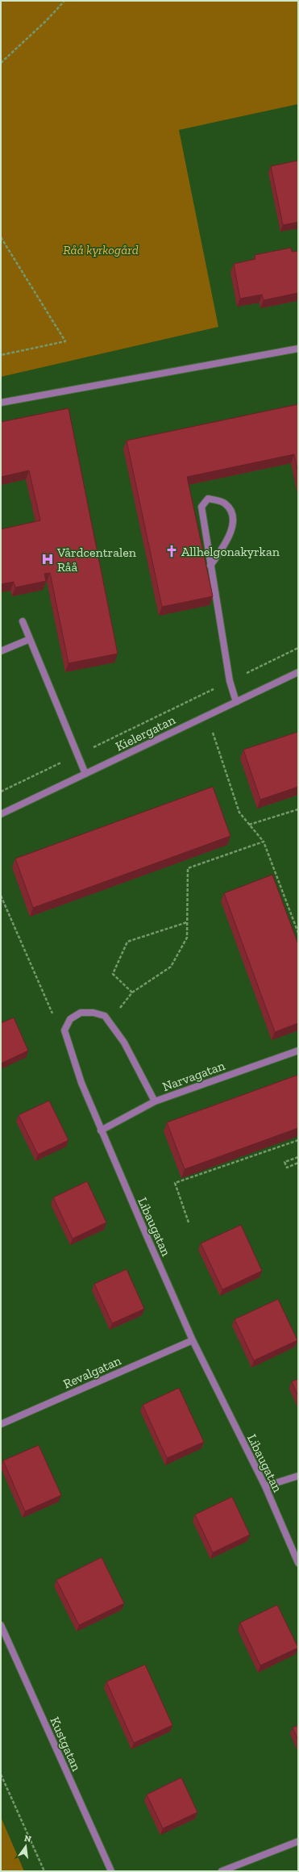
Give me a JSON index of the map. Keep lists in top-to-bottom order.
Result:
{
  "streets": {
    "street": [
      "Kielergatan",
      "Narvagatan",
      "Libaugatan",
      "Revalgatan",
      "Kustgatan"
    ]
  },
  "crossings": [
    ["Narvagatan", "Libaugatan"],
    ["Libaugatan", "Revalgatan"]
  ],
  "parks": ["Råå kyrkogård"],
  "places": {
    "church": ["Allhelgonakyrkan"],
    "hospital": ["Vårdcentralen Råå"]
  },
  "north": "top"
}
